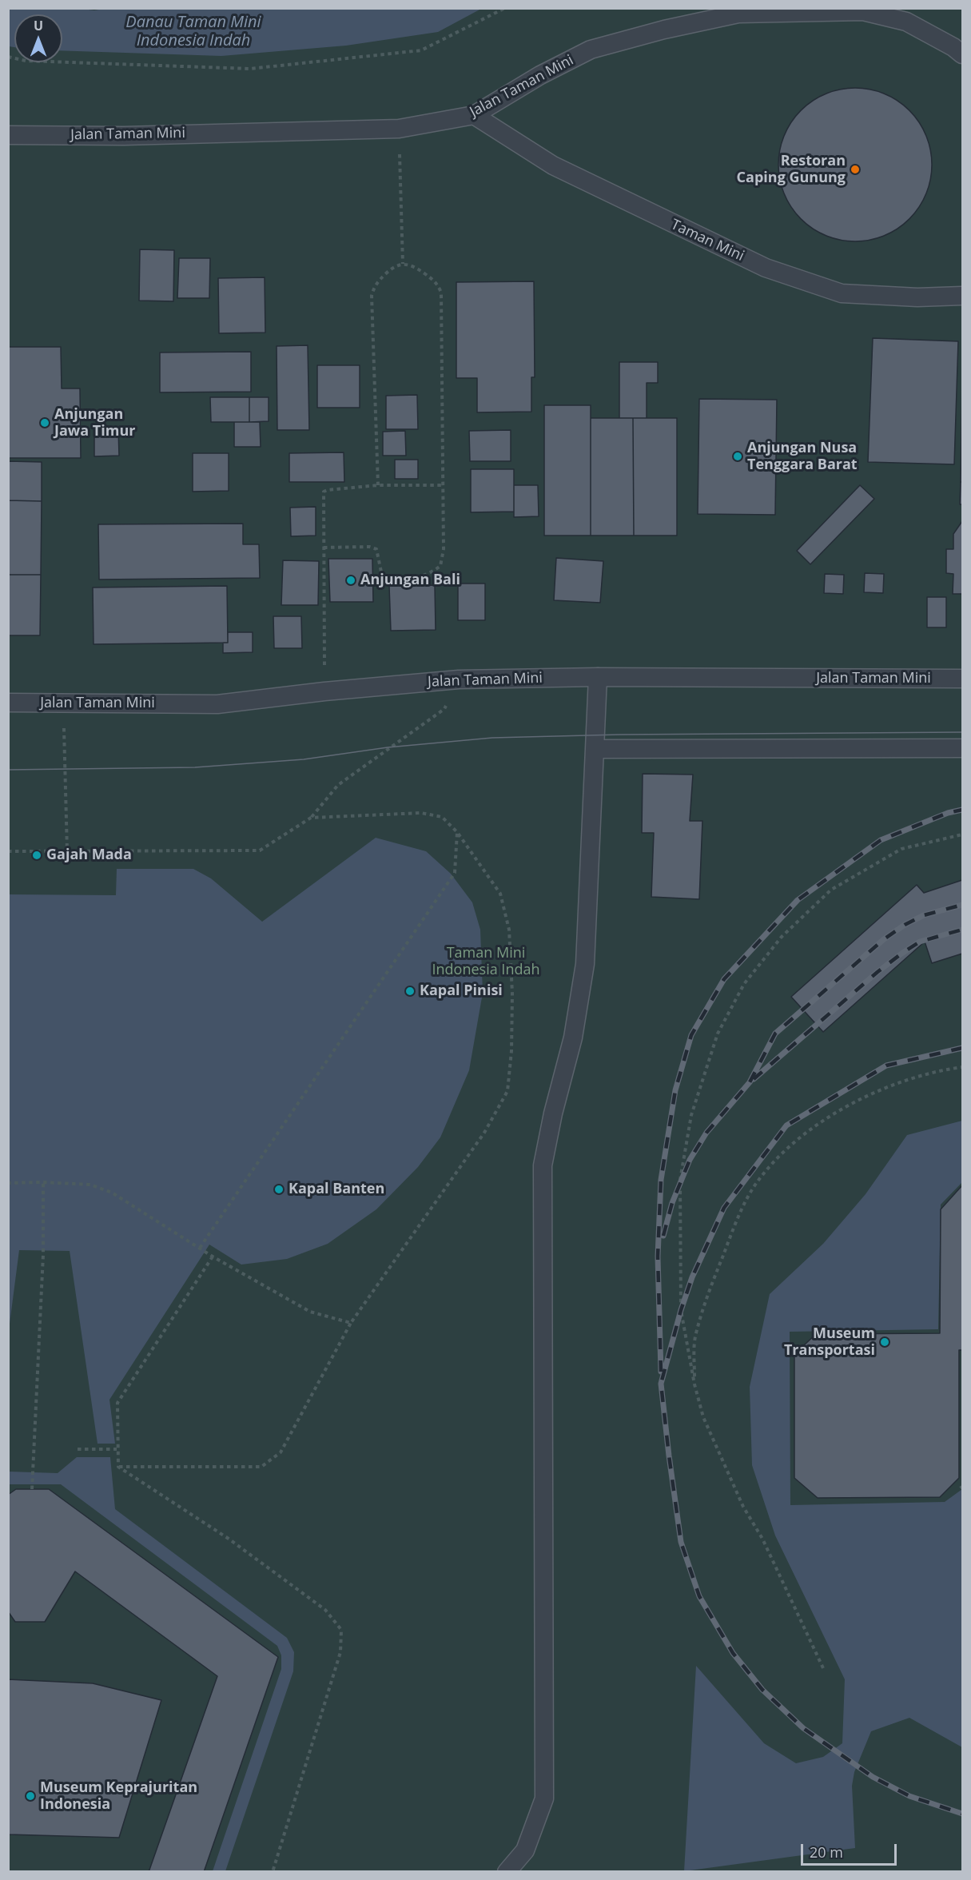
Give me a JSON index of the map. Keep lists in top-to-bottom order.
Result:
{
  "streets": {
    "lane": ["Jalan Taman Mini", "Taman Mini"]
  },
  "crossings": [
    ["Jalan Taman Mini", "Taman Mini"]
  ],
  "water": ["Danau Taman Mini Indonesia Indah"],
  "parks": ["Taman Mini Indonesia Indah"],
  "places": [
    "Restoran Caping Gunung",
    "Anjungan Jawa Timur",
    "Anjungan Nusa Tenggara Barat",
    "Anjungan Bali",
    "Gajah Mada",
    "Kapal Pinisi",
    "Kapal Banten",
    "Museum Transportasi",
    "Museum Keprajuritan Indonesia"
  ],
  "scale_bar": "20 m",
  "north": "top"
}
